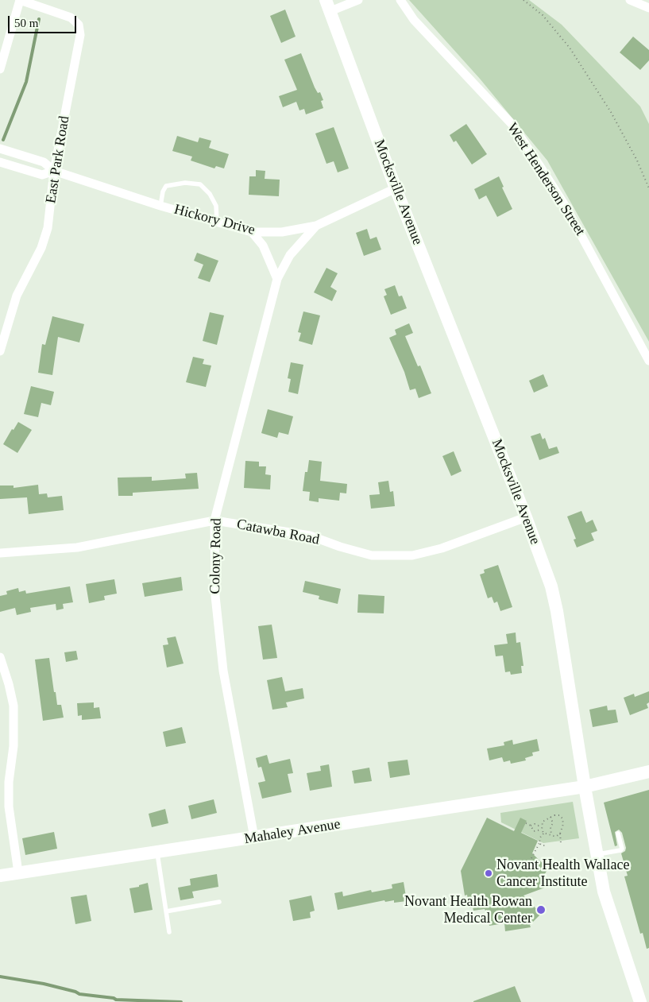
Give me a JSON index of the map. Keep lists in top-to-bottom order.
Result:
{
  "streets": {
    "street": [
      "East Park Road",
      "West Henderson Street",
      "Mocksville Avenue",
      "Hickory Drive",
      "Catawba Road",
      "Colony Road",
      "Mahaley Avenue"
    ]
  },
  "crossings": [
    ["East Park Road", "Hickory Drive"],
    ["Mocksville Avenue", "Hickory Drive"],
    ["Mocksville Avenue", "Catawba Road"],
    ["Mocksville Avenue", "Mahaley Avenue"],
    ["Hickory Drive", "Colony Road"],
    ["Catawba Road", "Colony Road"],
    ["Colony Road", "Mahaley Avenue"]
  ],
  "places": ["Novant Health Wallace Cancer Institute", "Novant Health Rowan Medical Center"],
  "scale_bar": "50 m"
}
